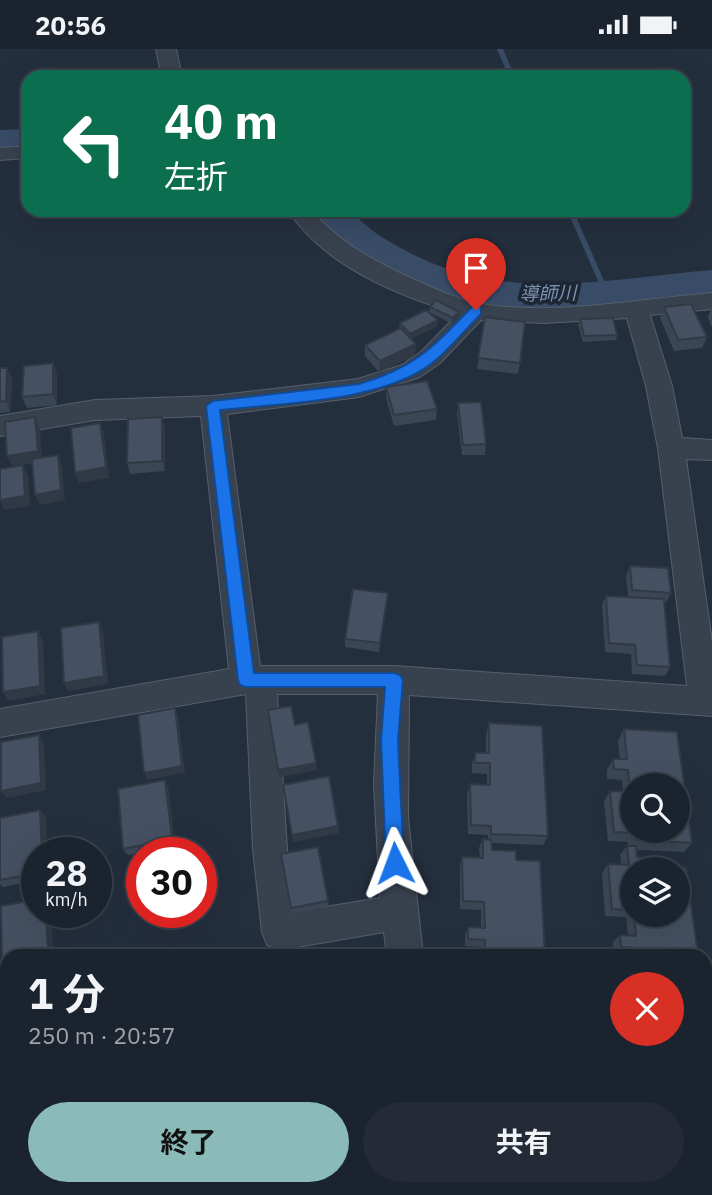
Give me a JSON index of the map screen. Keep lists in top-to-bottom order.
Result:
{
  "water": ["導師川"],
  "page": {
    "status": "20:56",
    "turn": ["40 m", "左折"],
    "speed": "28 km/h",
    "limit": "30",
    "heading": ["1 分", "250 m · 20:57"],
    "buttons": ["終了", "共有"]
  }
}
